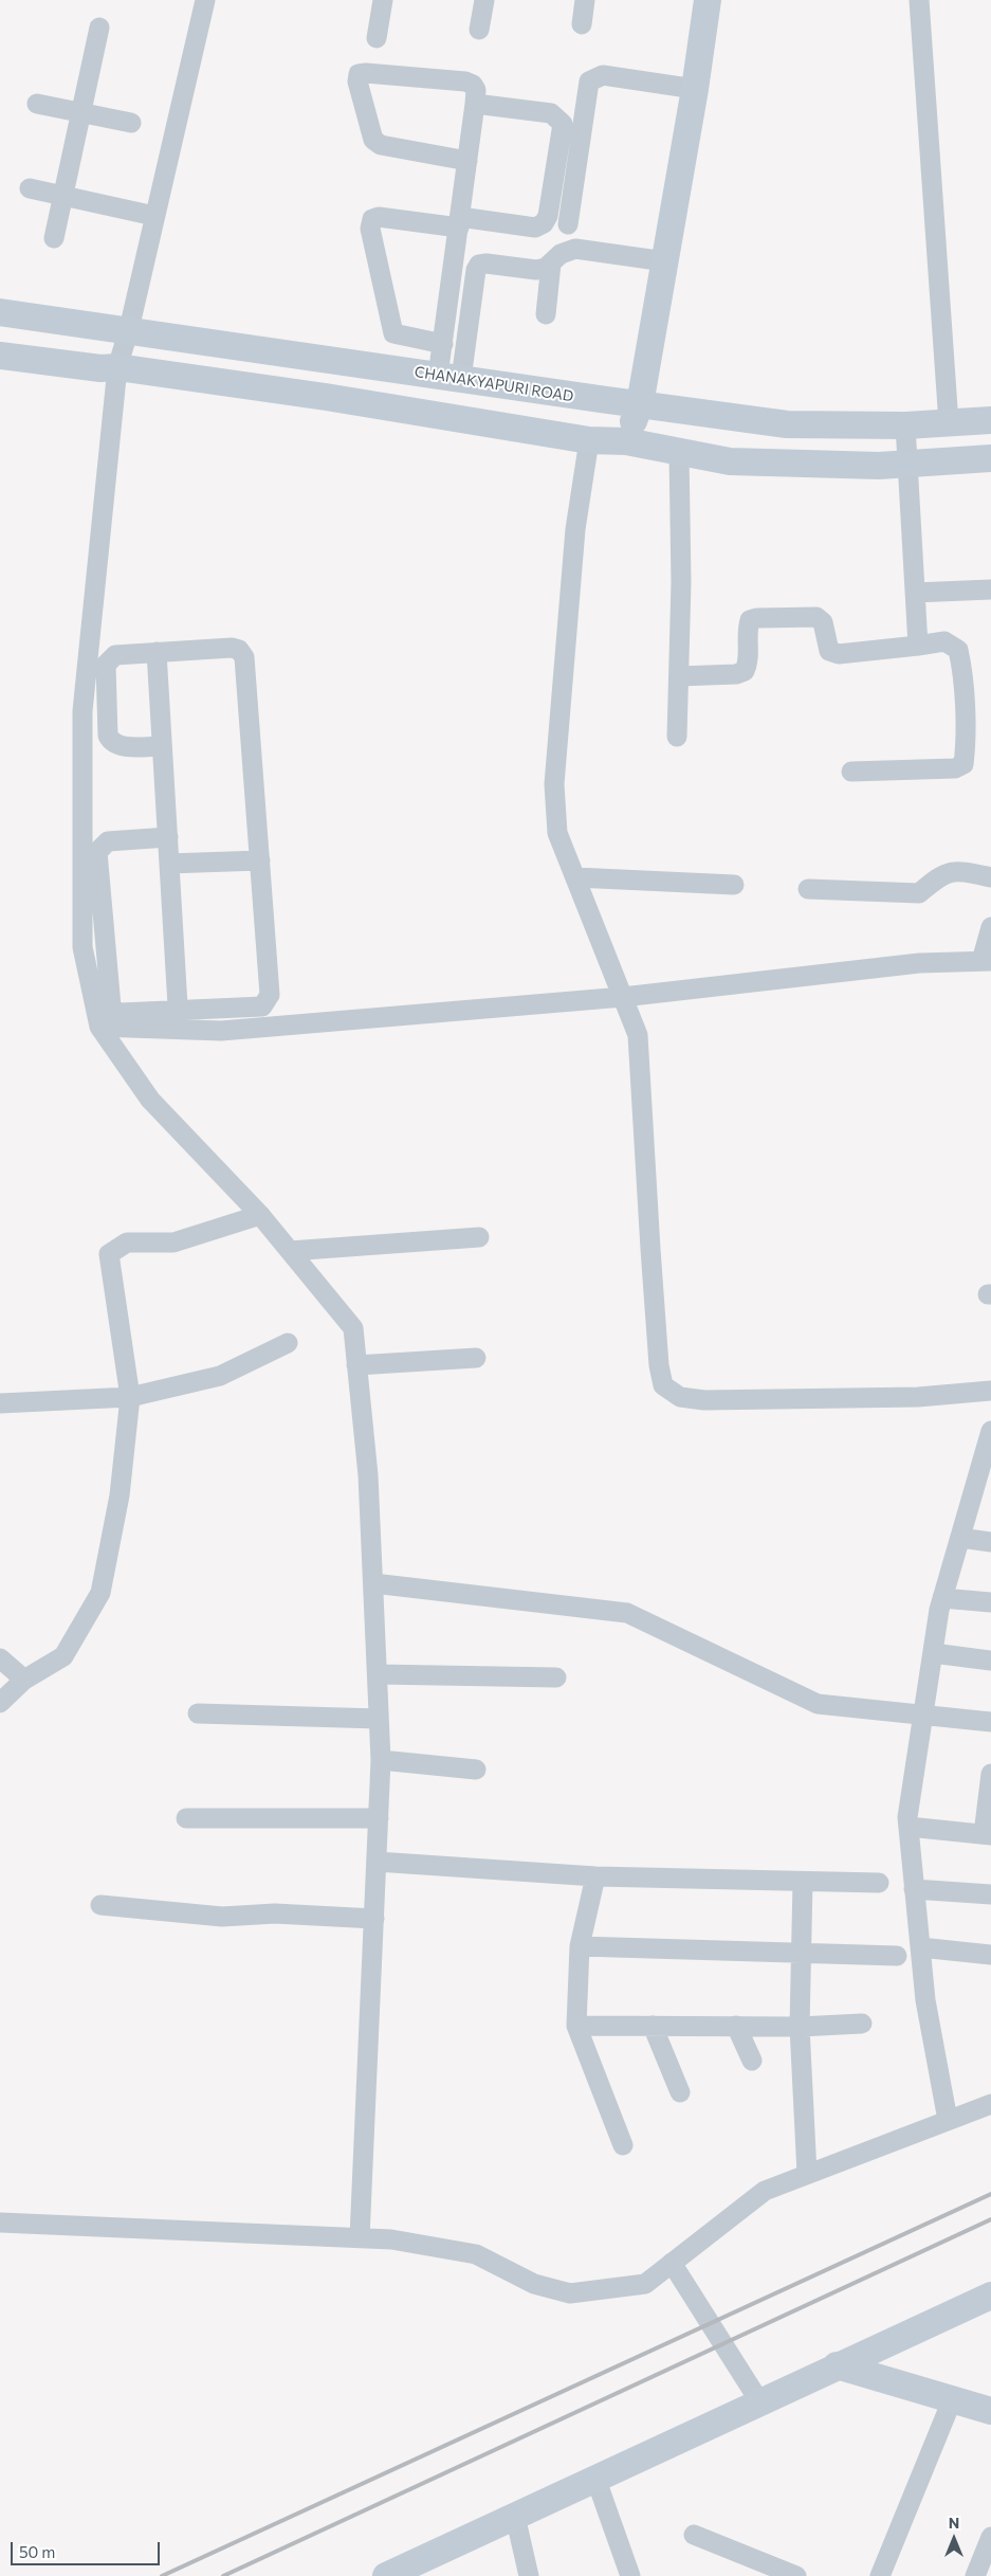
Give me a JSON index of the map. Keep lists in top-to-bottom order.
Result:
{
  "streets": {
    "street": ["CHANAKYAPURI ROAD"]
  },
  "scale_bar": "50 m",
  "north": "top"
}
